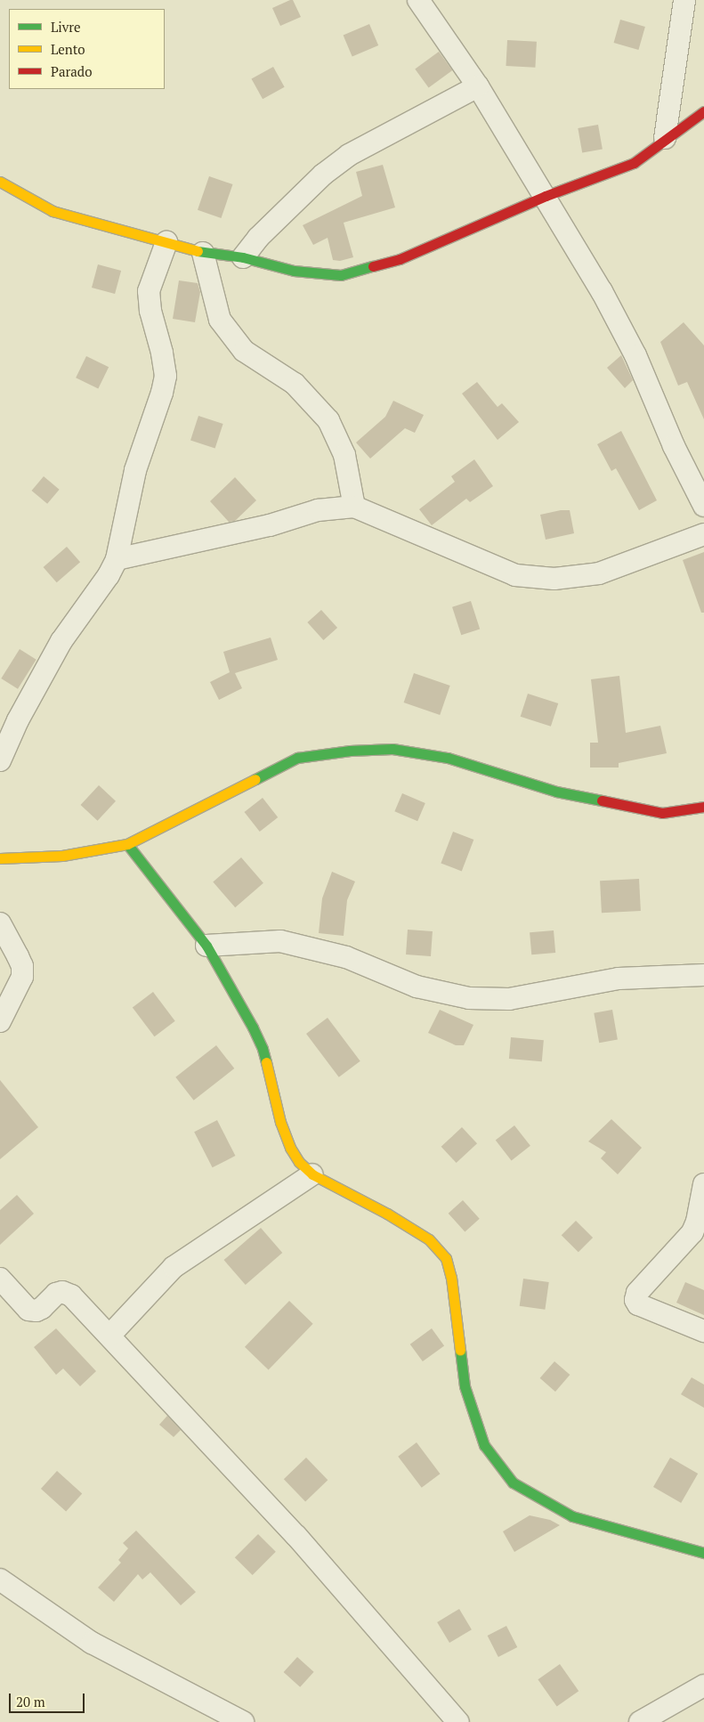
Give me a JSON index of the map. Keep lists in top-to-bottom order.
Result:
{
  "legend": ["Livre", "Lento", "Parado"],
  "scale_bar": "20 m"
}
